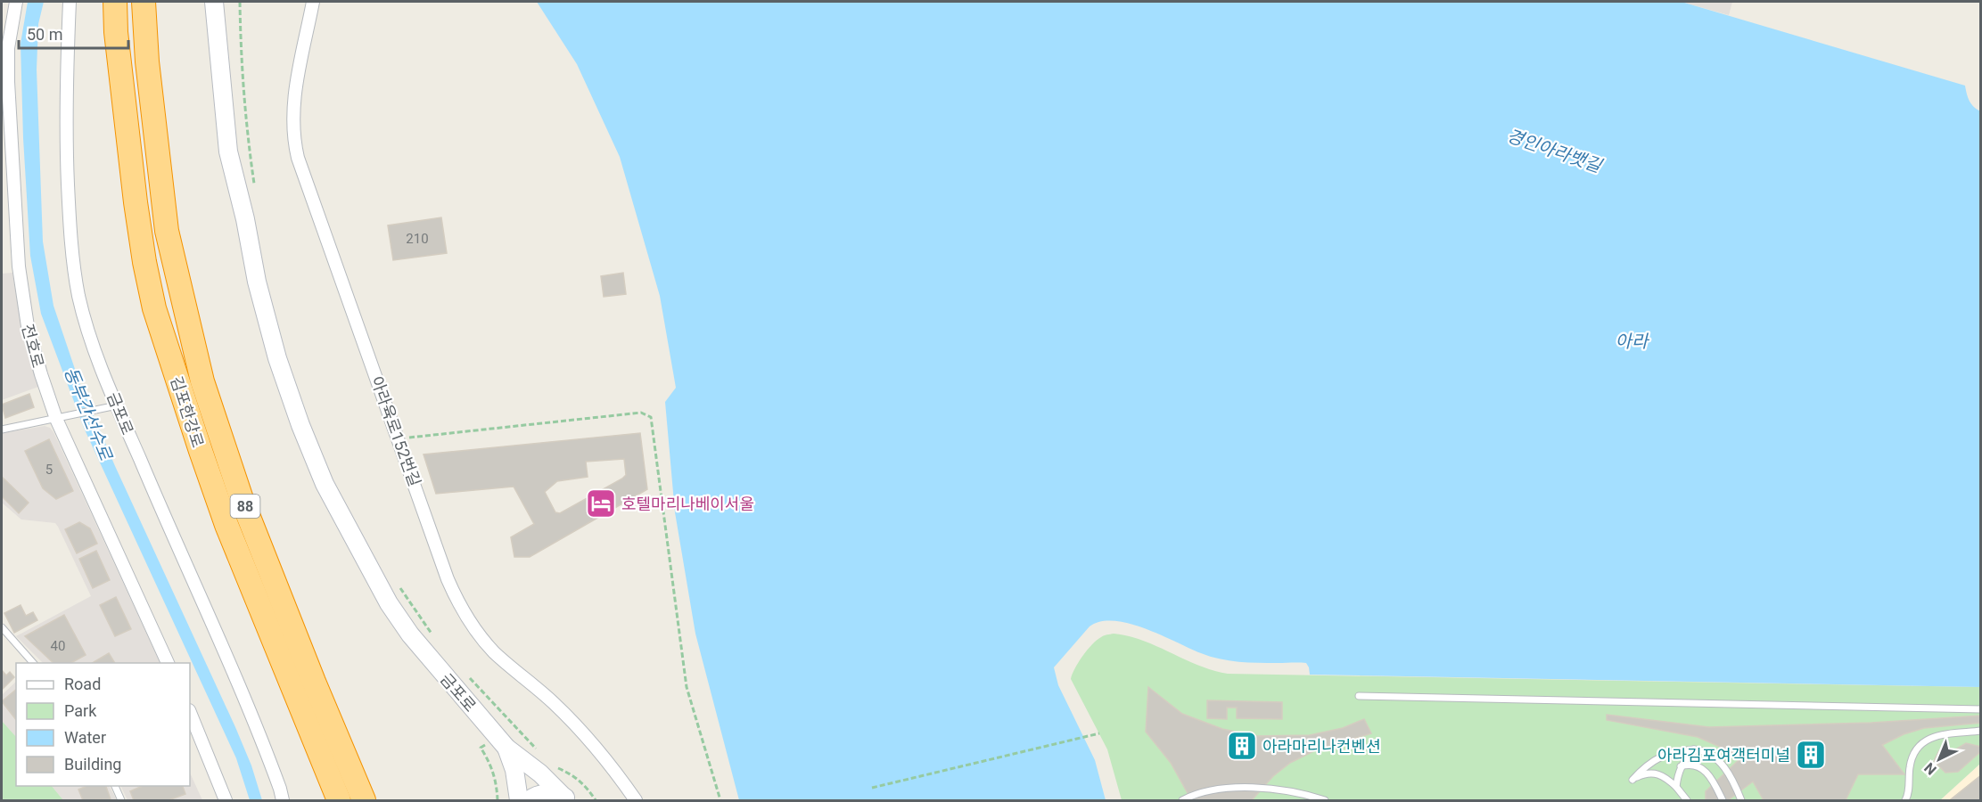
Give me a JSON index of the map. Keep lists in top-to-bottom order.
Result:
{
  "streets": {
    "highway": ["김포한강로", "88"],
    "main road": ["금포로"],
    "street": ["전호로", "아라육로152번길"]
  },
  "water": ["경인아라뱃길", "아라", "동부간선수로"],
  "places": {
    "hotel": ["호텔마리나베이서울"],
    "building": ["아라마리나컨벤션", "아라김포여객터미널"]
  },
  "house_numbers": ["210", "5", "40"],
  "legend": [
    "Road",
    "Park",
    "Water",
    "Building"
  ],
  "scale_bar": "50 m",
  "north": "bottom left"
}
